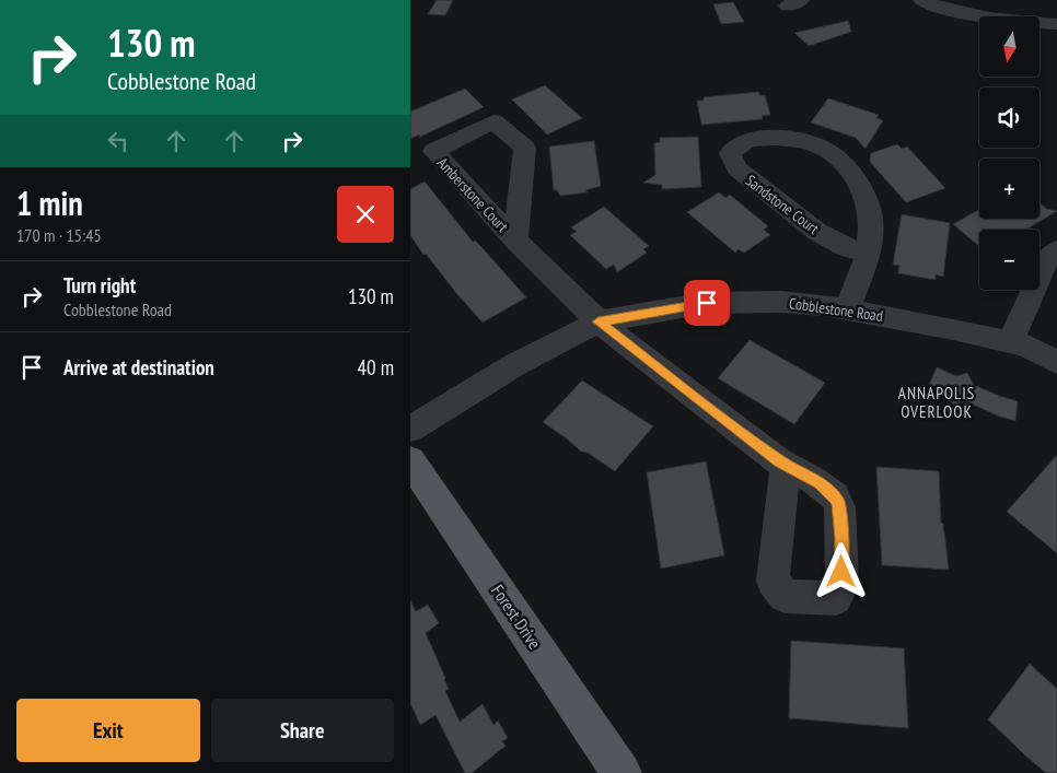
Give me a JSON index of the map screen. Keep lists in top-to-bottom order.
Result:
{
  "streets": {
    "main road": ["Forest Drive"],
    "street": ["Amberstone Court", "Sandstone Court", "Cobblestone Road"]
  },
  "crossings": [
    ["Amberstone Court", "Cobblestone Road"],
    ["Sandstone Court", "Cobblestone Road"]
  ],
  "districts": ["ANNAPOLIS OVERLOOK"],
  "north": "bottom",
  "page": {
    "turn": ["130 m", "Cobblestone Road"],
    "map_buttons": ["+", "−"],
    "heading": ["1 min", "170 m · 15:45"],
    "list": [
      {
        "name": "Turn right",
        "note": "Cobblestone Road",
        "value": "130 m"
      },
      {
        "name": "Arrive at destination",
        "value": "40 m"
      }
    ],
    "buttons": ["Exit", "Share"]
  }
}
